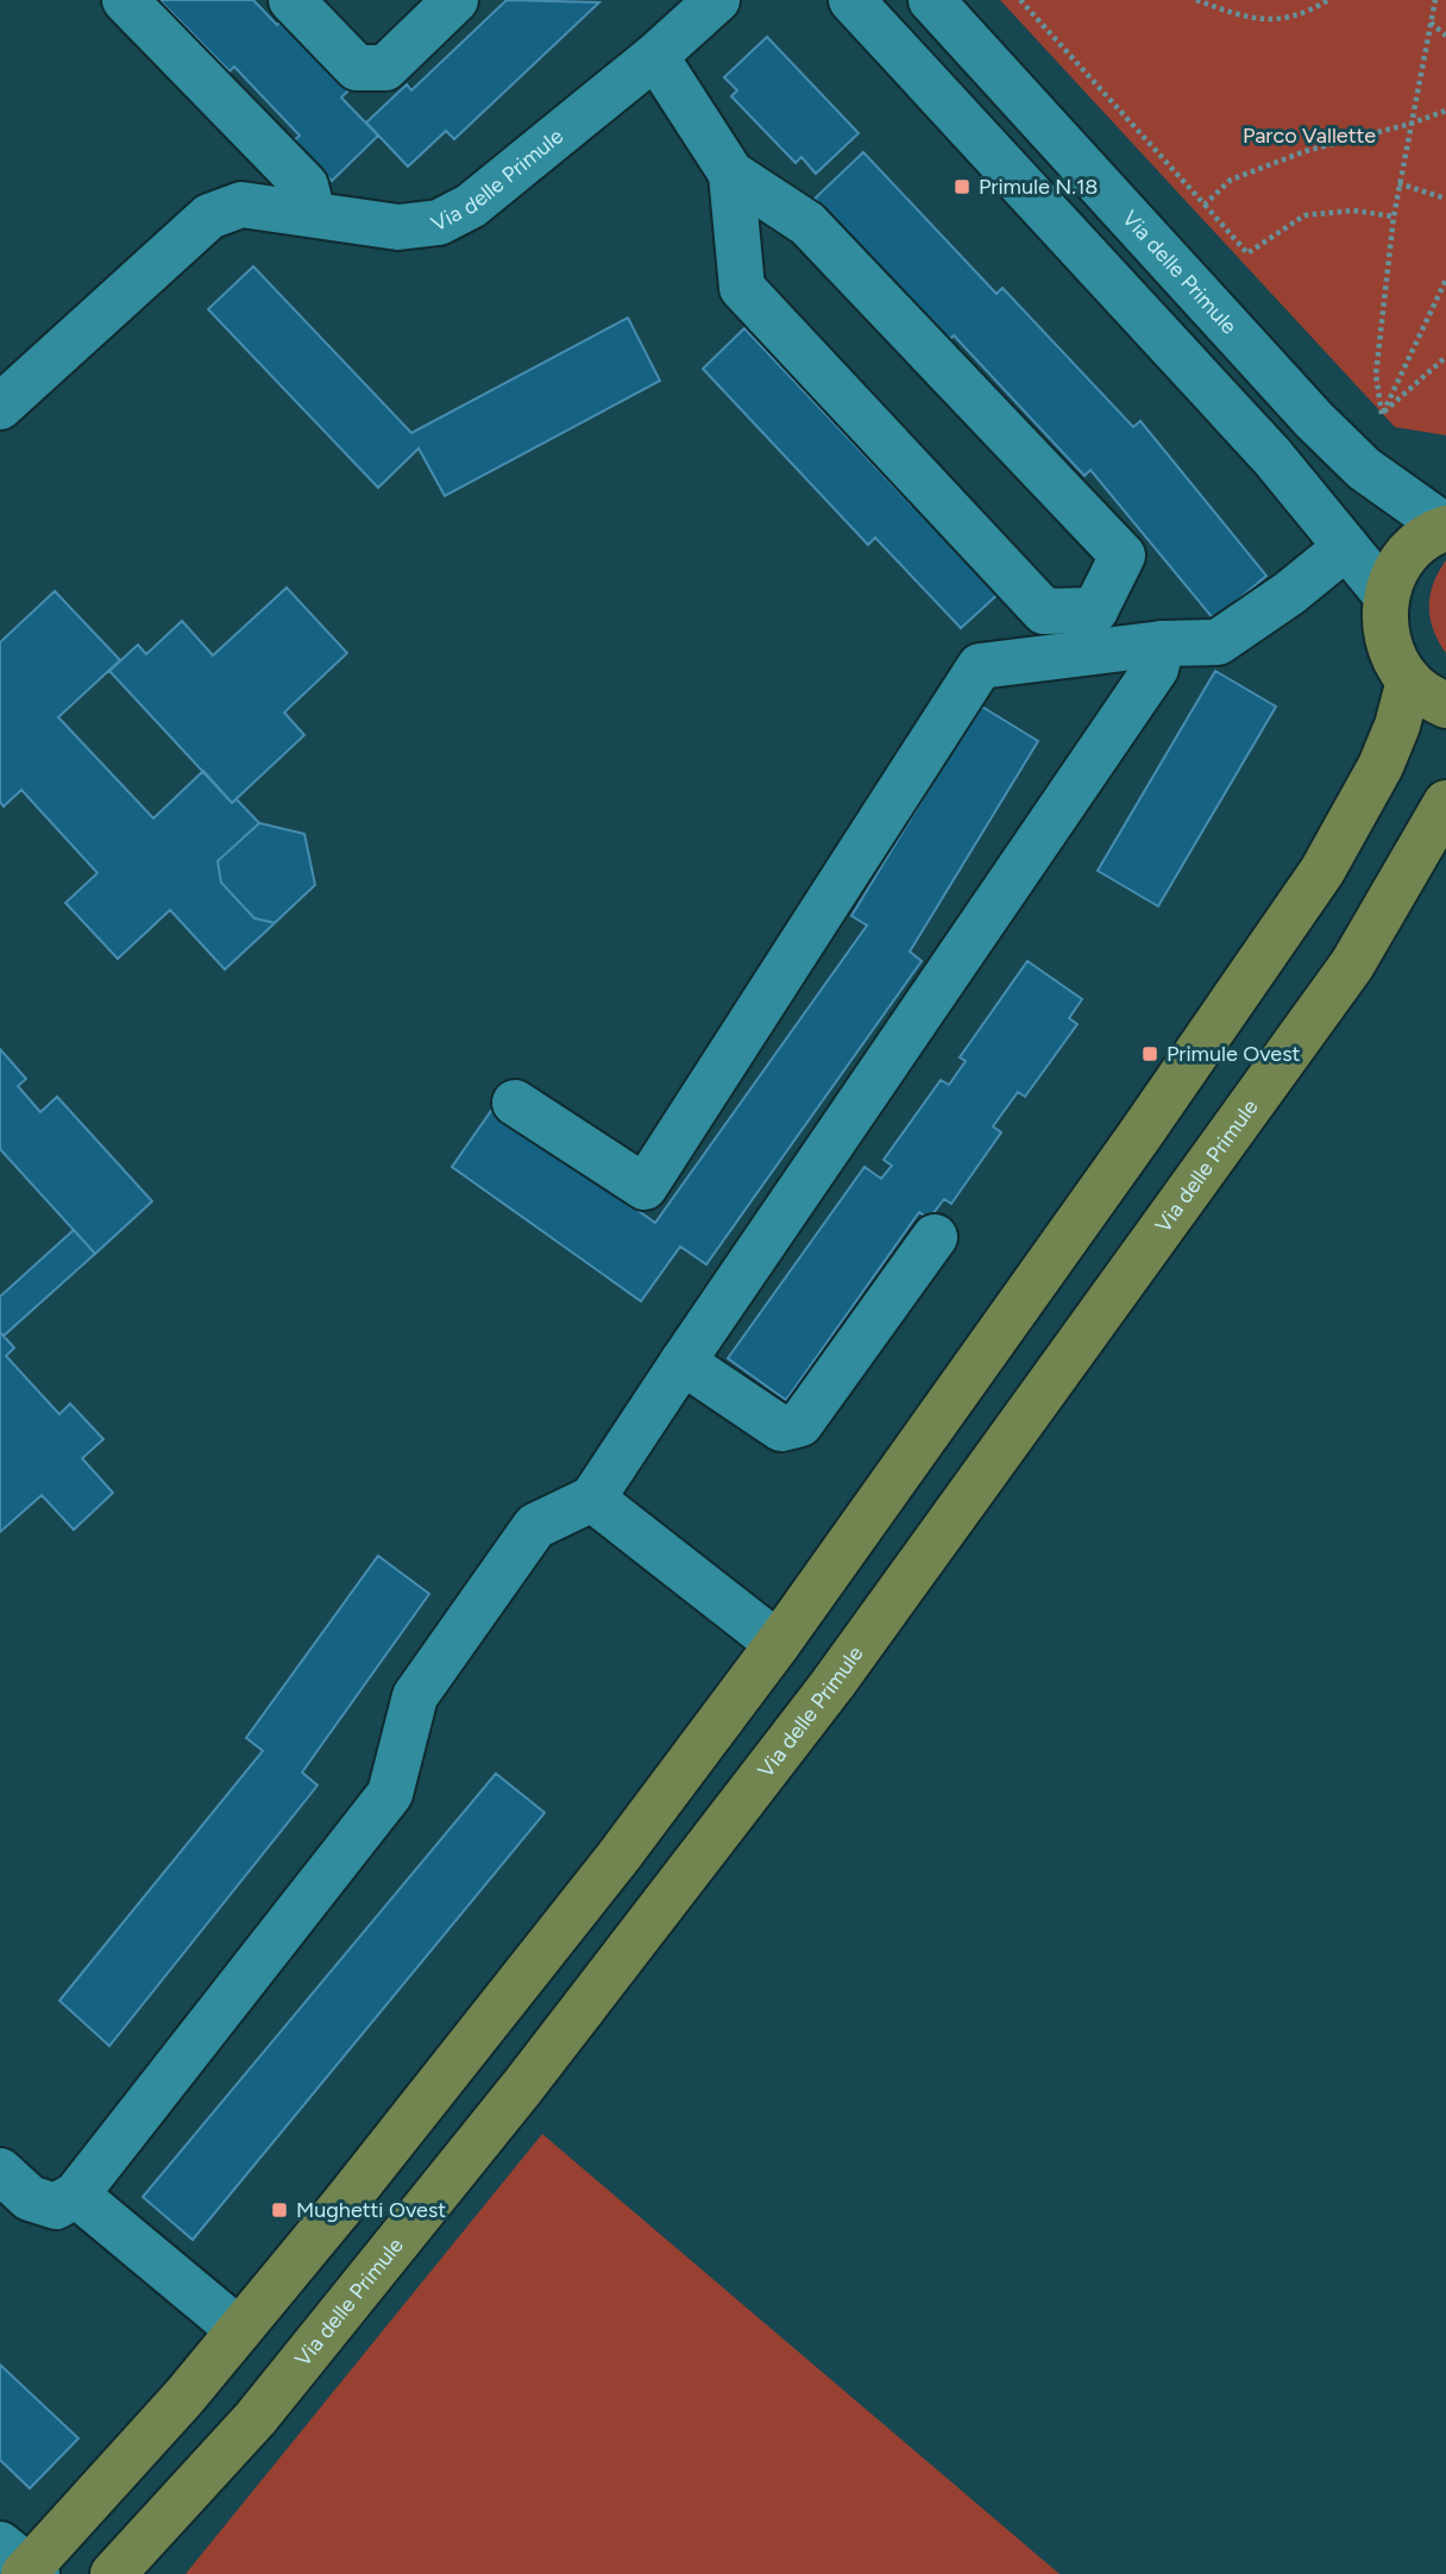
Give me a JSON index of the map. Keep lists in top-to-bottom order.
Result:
{
  "streets": {
    "main road": ["Via delle Primule"]
  },
  "parks": ["Parco Vallette"],
  "places": {
    "transit": ["Primule N.18", "Primule Ovest", "Mughetti Ovest"]
  }
}
